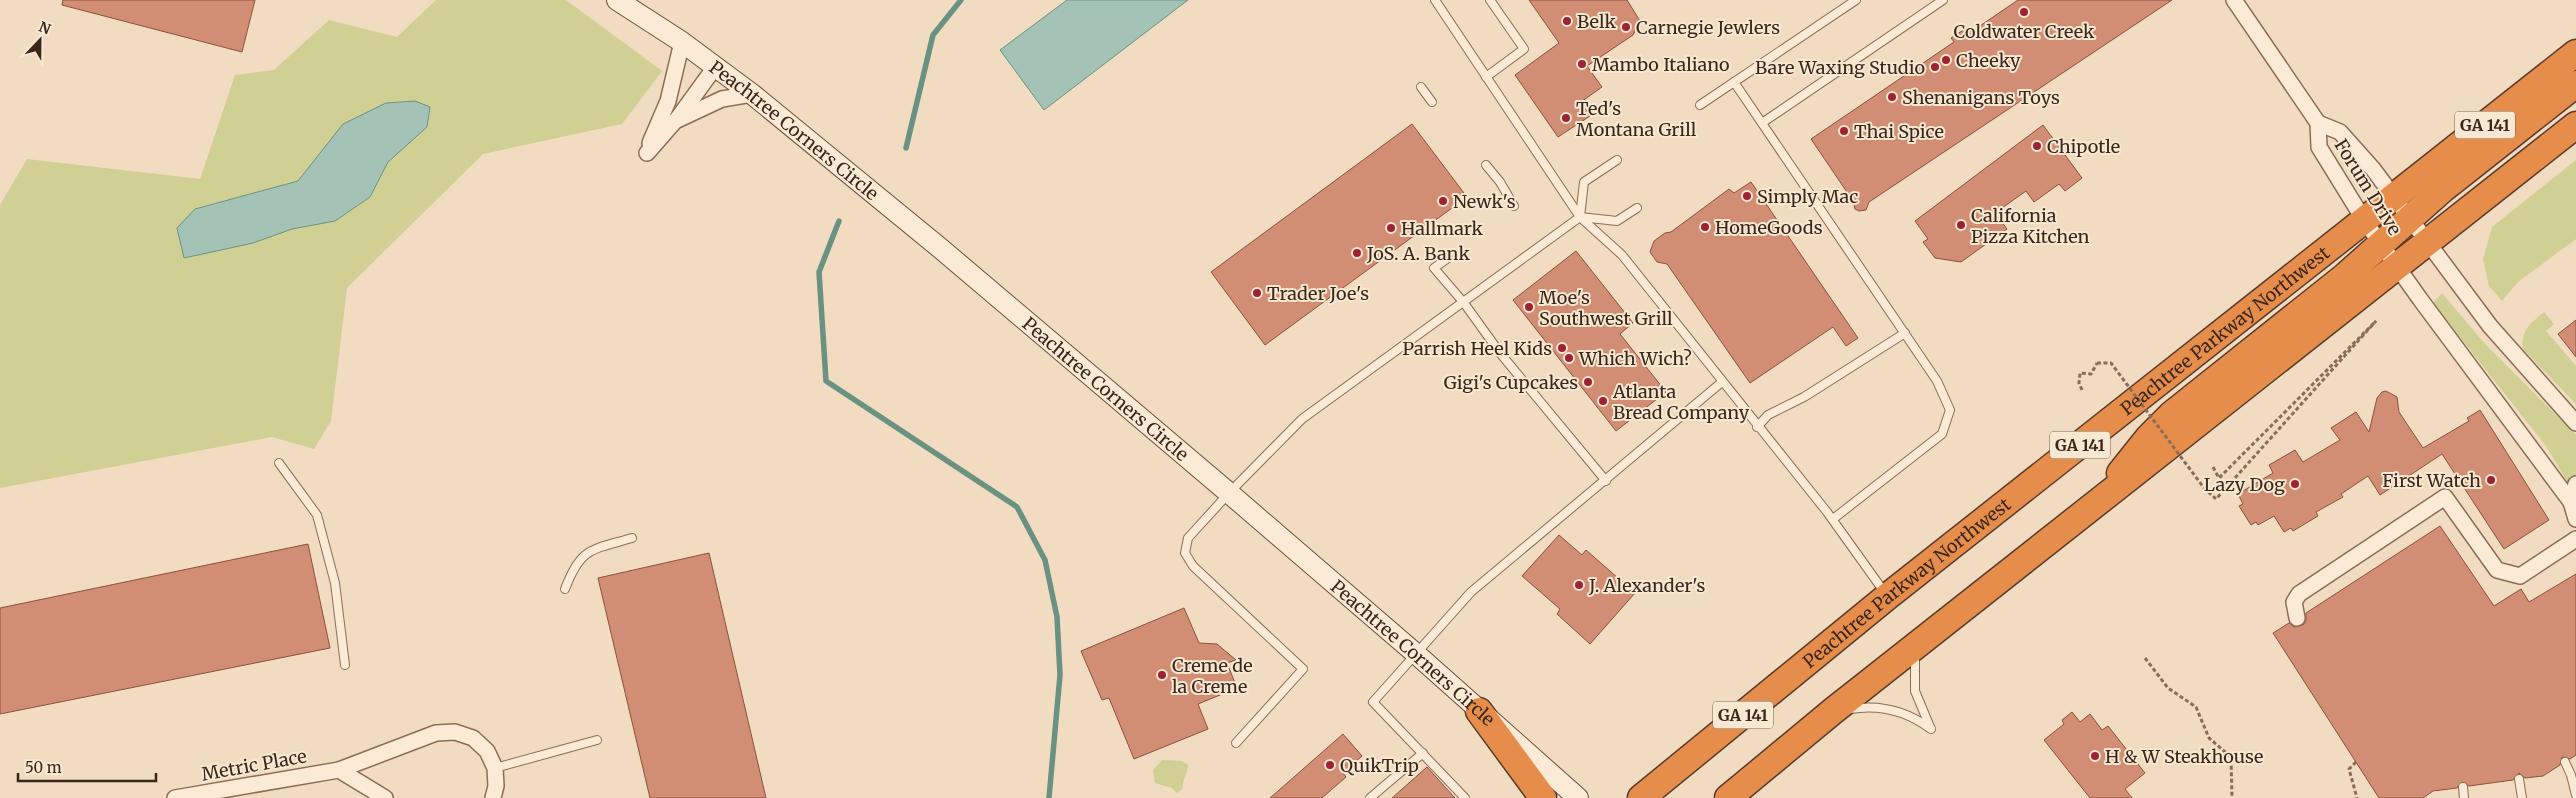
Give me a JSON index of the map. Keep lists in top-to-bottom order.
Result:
{
  "streets": {
    "highway": ["GA 141", "Peachtree Parkway Northwest"],
    "street": ["Peachtree Corners Circle", "Forum Drive", "Metric Place"]
  },
  "crossings": [
    ["GA 141", "Forum Drive"],
    ["Forum Drive", "Peachtree Parkway Northwest"]
  ],
  "places": [
    "Coldwater Creek",
    "Belk",
    "Carnegie Jewlers",
    "Cheeky",
    "Mambo Italiano",
    "Bare Waxing Studio",
    "Shenanigans Toys",
    "Ted's Montana Grill",
    "Thai Spice",
    "Chipotle",
    "Simply Mac",
    "Newk's",
    "California Pizza Kitchen",
    "HomeGoods",
    "Hallmark",
    "JoS. A. Bank",
    "Trader Joe's",
    "Moe's Southwest Grill",
    "Parrish Heel Kids",
    "Which Wich?",
    "Gigi's Cupcakes",
    "Atlanta Bread Company",
    "First Watch",
    "Lazy Dog",
    "J. Alexander's",
    "Creme de la Creme",
    "H & W Steakhouse",
    "QuikTrip"
  ],
  "scale_bar": "50 m",
  "north": "top"
}
